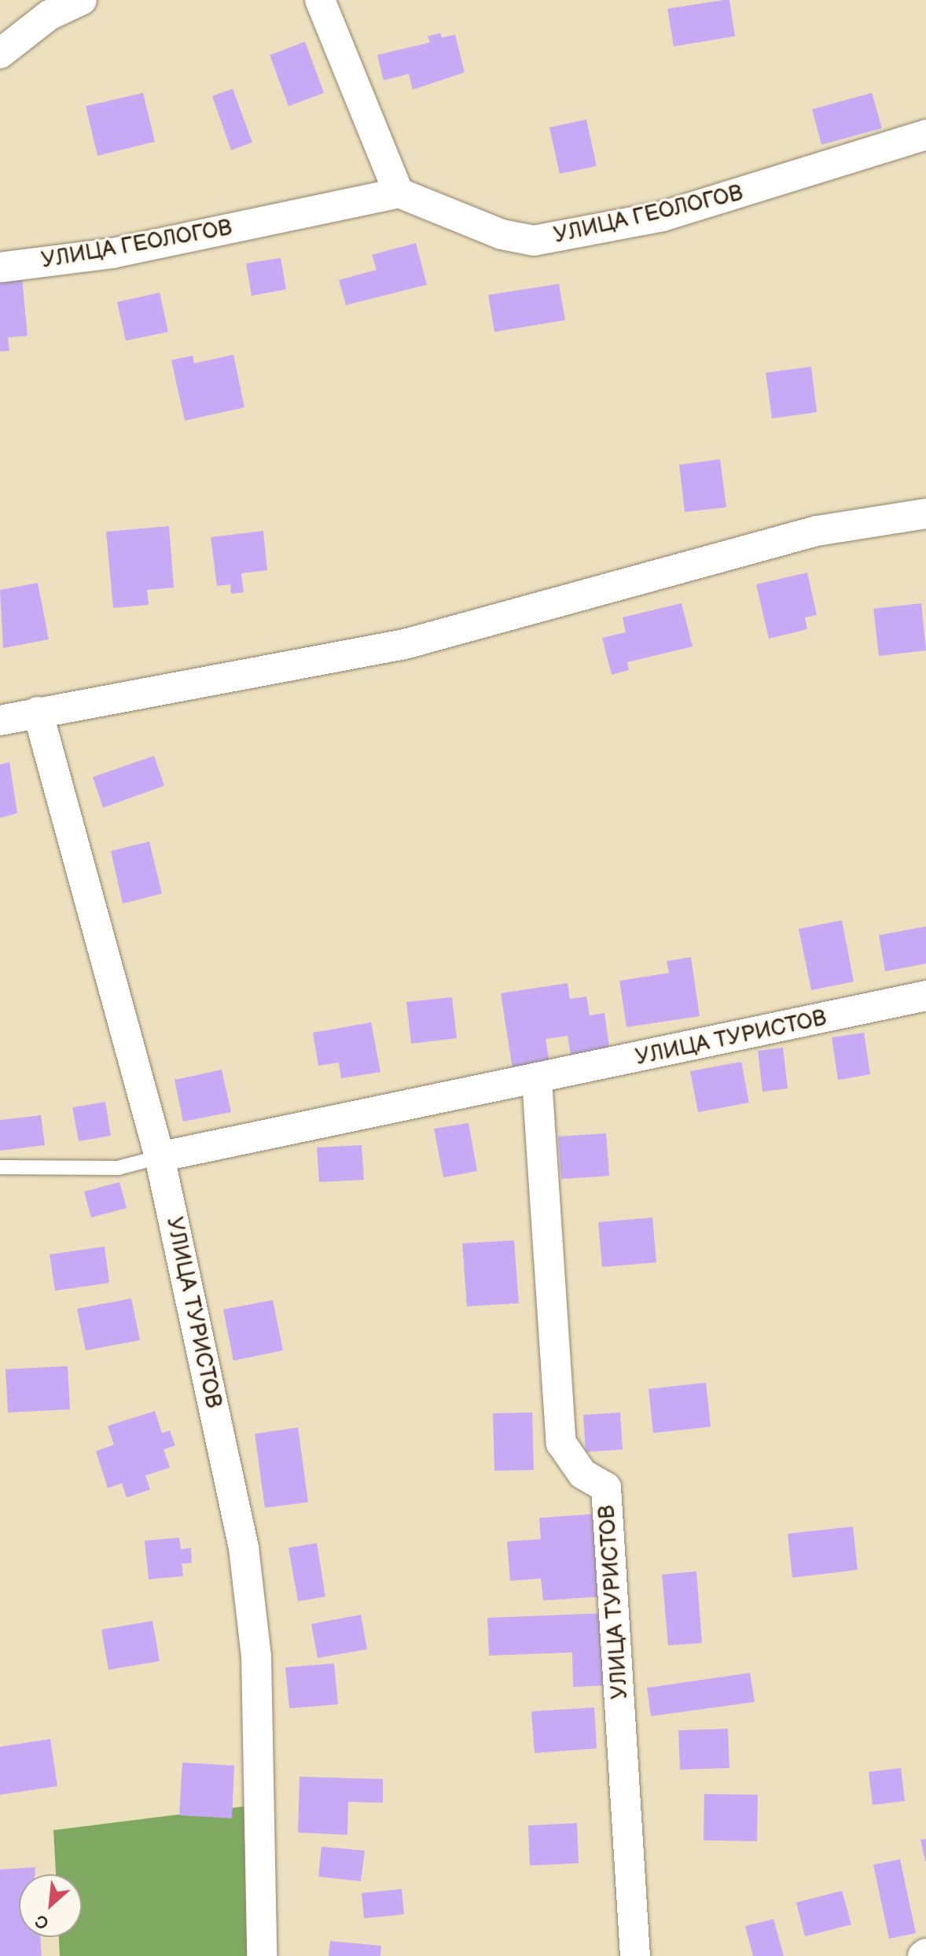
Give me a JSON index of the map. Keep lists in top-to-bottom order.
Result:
{
  "streets": {
    "street": ["УЛИЦА ГЕОЛОГОВ", "УЛИЦА ТУРИСТОВ"]
  },
  "north": "bottom left"
}
